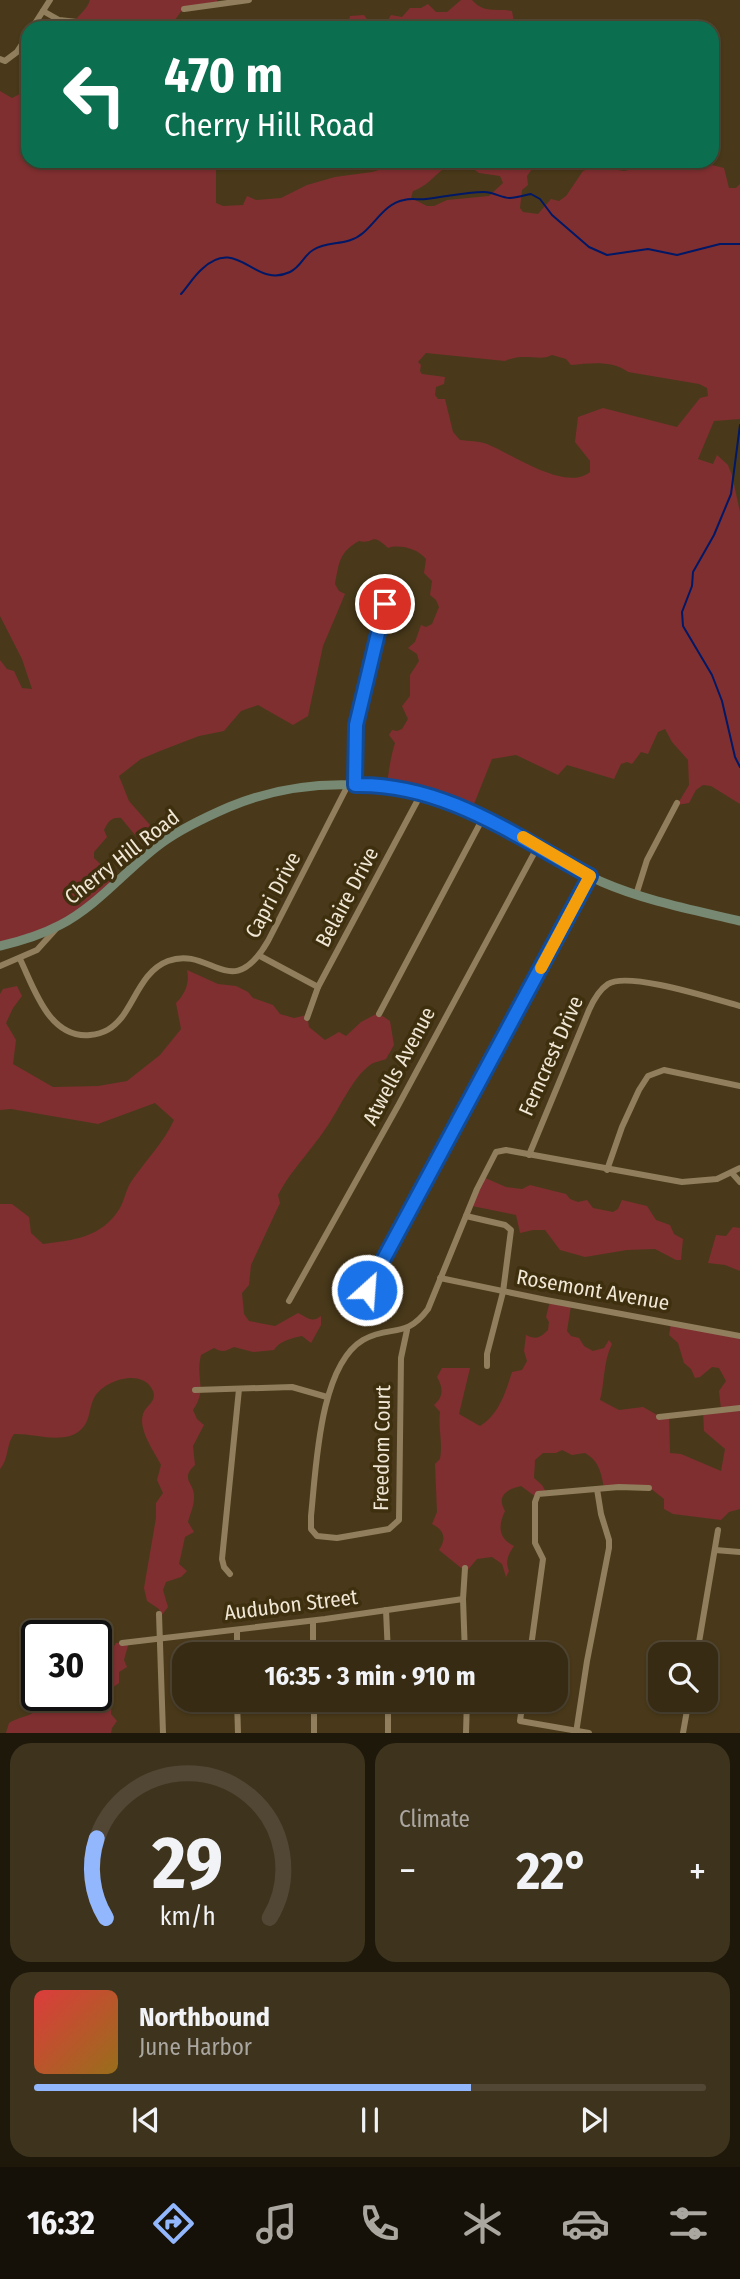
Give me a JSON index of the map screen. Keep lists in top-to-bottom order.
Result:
{
  "streets": {
    "main road": ["Cherry Hill Road"],
    "street": [
      "Capri Drive",
      "Belaire Drive",
      "Ferncrest Drive",
      "Atwells Avenue",
      "Rosemont Avenue",
      "Freedom Court",
      "Audubon Street"
    ]
  },
  "crossings": [
    ["Cherry Hill Road", "Capri Drive"],
    ["Cherry Hill Road", "Belaire Drive"],
    ["Cherry Hill Road", "Atwells Avenue"]
  ],
  "page": {
    "turn": ["470 m", "Cherry Hill Road"],
    "limit": "30",
    "trip": "16:35 · 3 min · 910 m",
    "tile": "Climate",
    "heat": ["−", "22°", "+"],
    "song": ["Northbound", "June Harbor"],
    "tabs": "16:32",
    "gauge": ["29", "km/h"]
  }
}
